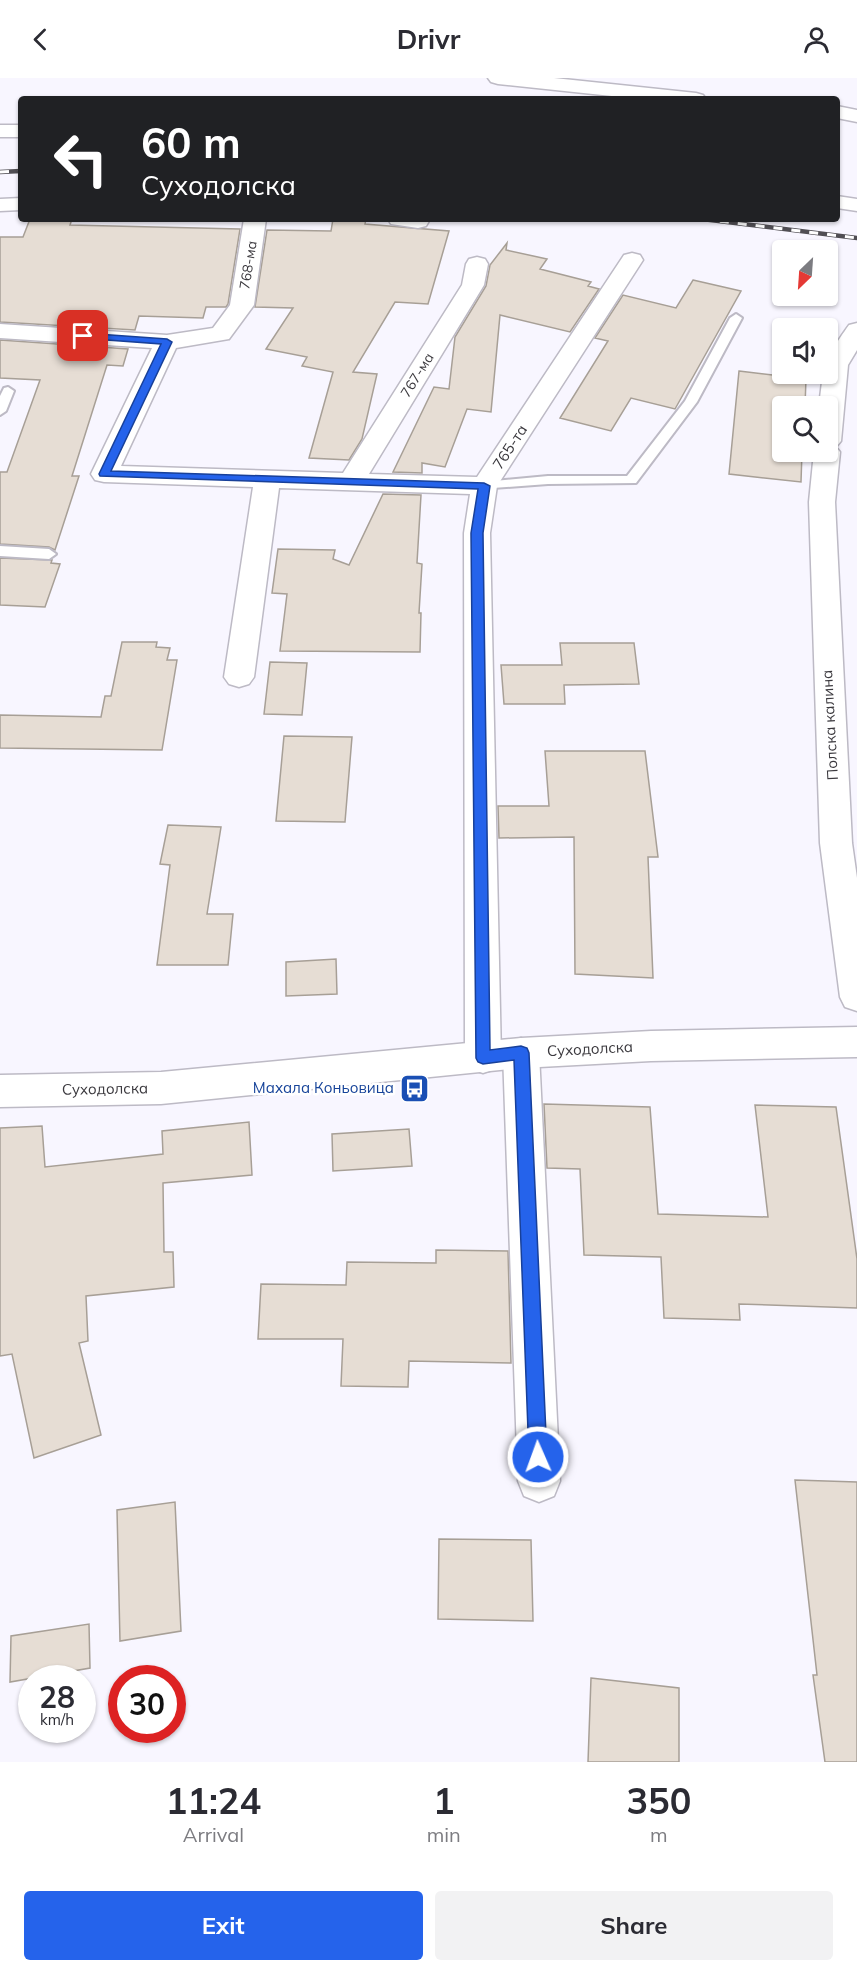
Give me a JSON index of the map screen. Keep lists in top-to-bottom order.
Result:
{
  "streets": {
    "street": [
      "768-ма",
      "767-ма",
      "765-та",
      "Полска калина",
      "Суходолска"
    ]
  },
  "crossings": [
    ["765-та", "Суходолска"]
  ],
  "places": {
    "bus stop": ["Махала Коньовица"]
  },
  "north": "bottom left",
  "page": {
    "header": "Drivr",
    "turn": ["60 m", "Суходолска"],
    "speed": "28 km/h",
    "limit": "30",
    "eta": [
      "11:24",
      "Arrival",
      "1",
      "min",
      "350",
      "m"
    ],
    "buttons": ["Exit", "Share"]
  }
}
